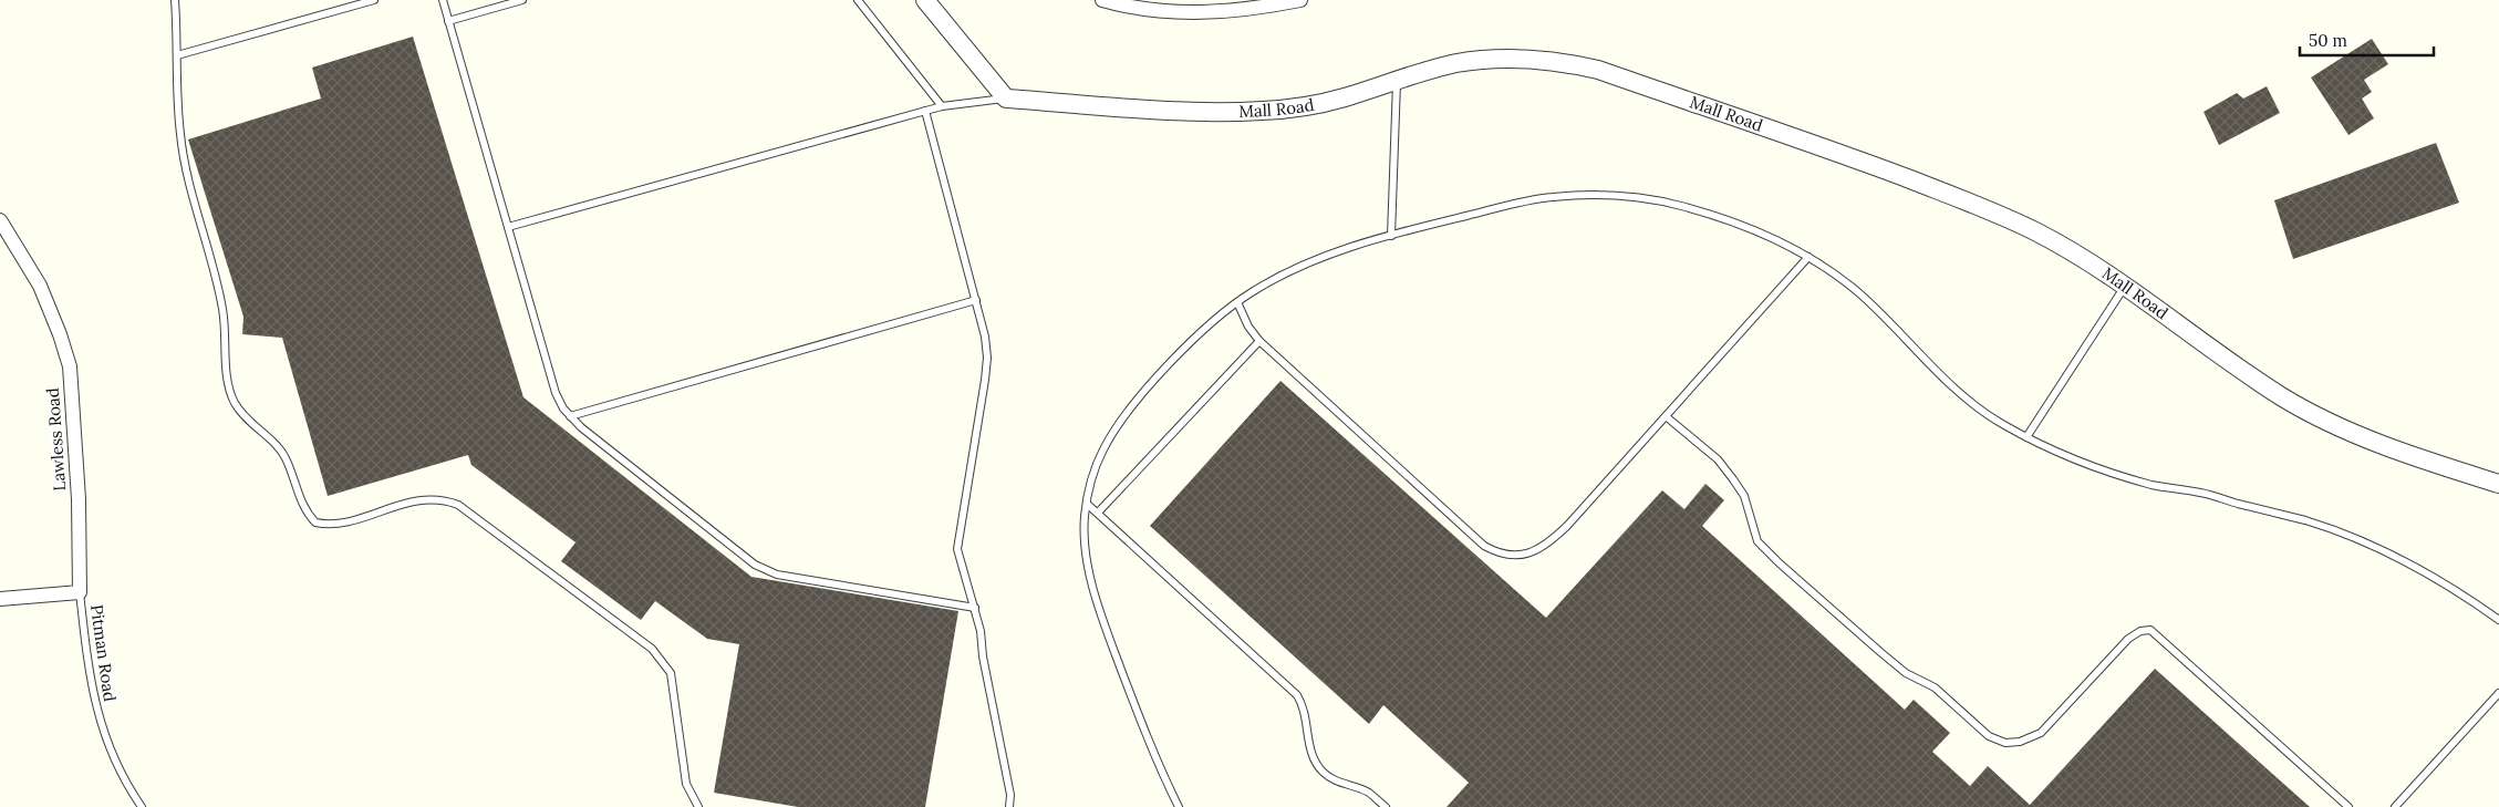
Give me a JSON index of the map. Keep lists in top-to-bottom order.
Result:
{
  "streets": {
    "street": ["Mall Road", "Lawless Road"],
    "lane": ["Pitman Road"]
  },
  "crossings": [
    ["Lawless Road", "Pitman Road"]
  ],
  "scale_bar": "50 m"
}
